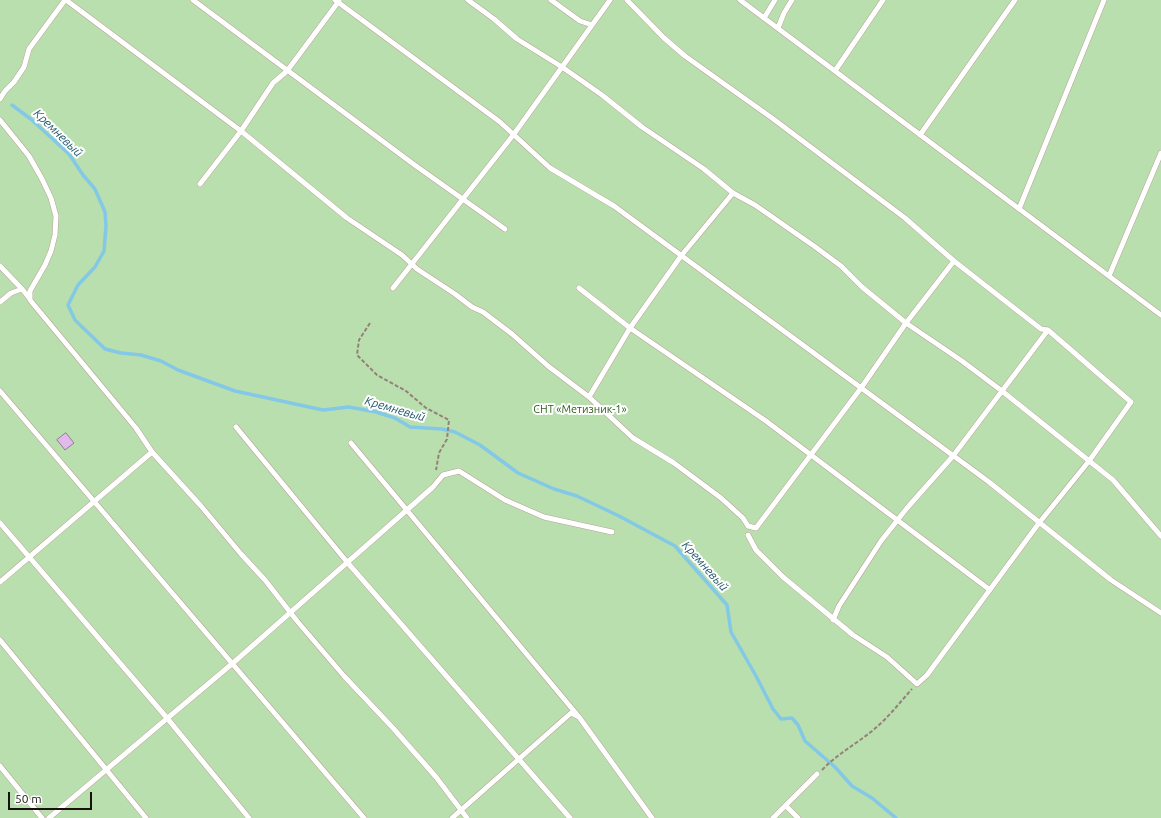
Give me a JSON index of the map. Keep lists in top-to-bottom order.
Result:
{
  "water": ["Кремневый"],
  "parks": ["СНТ «Метизник-1»"],
  "scale_bar": "50 m"
}
